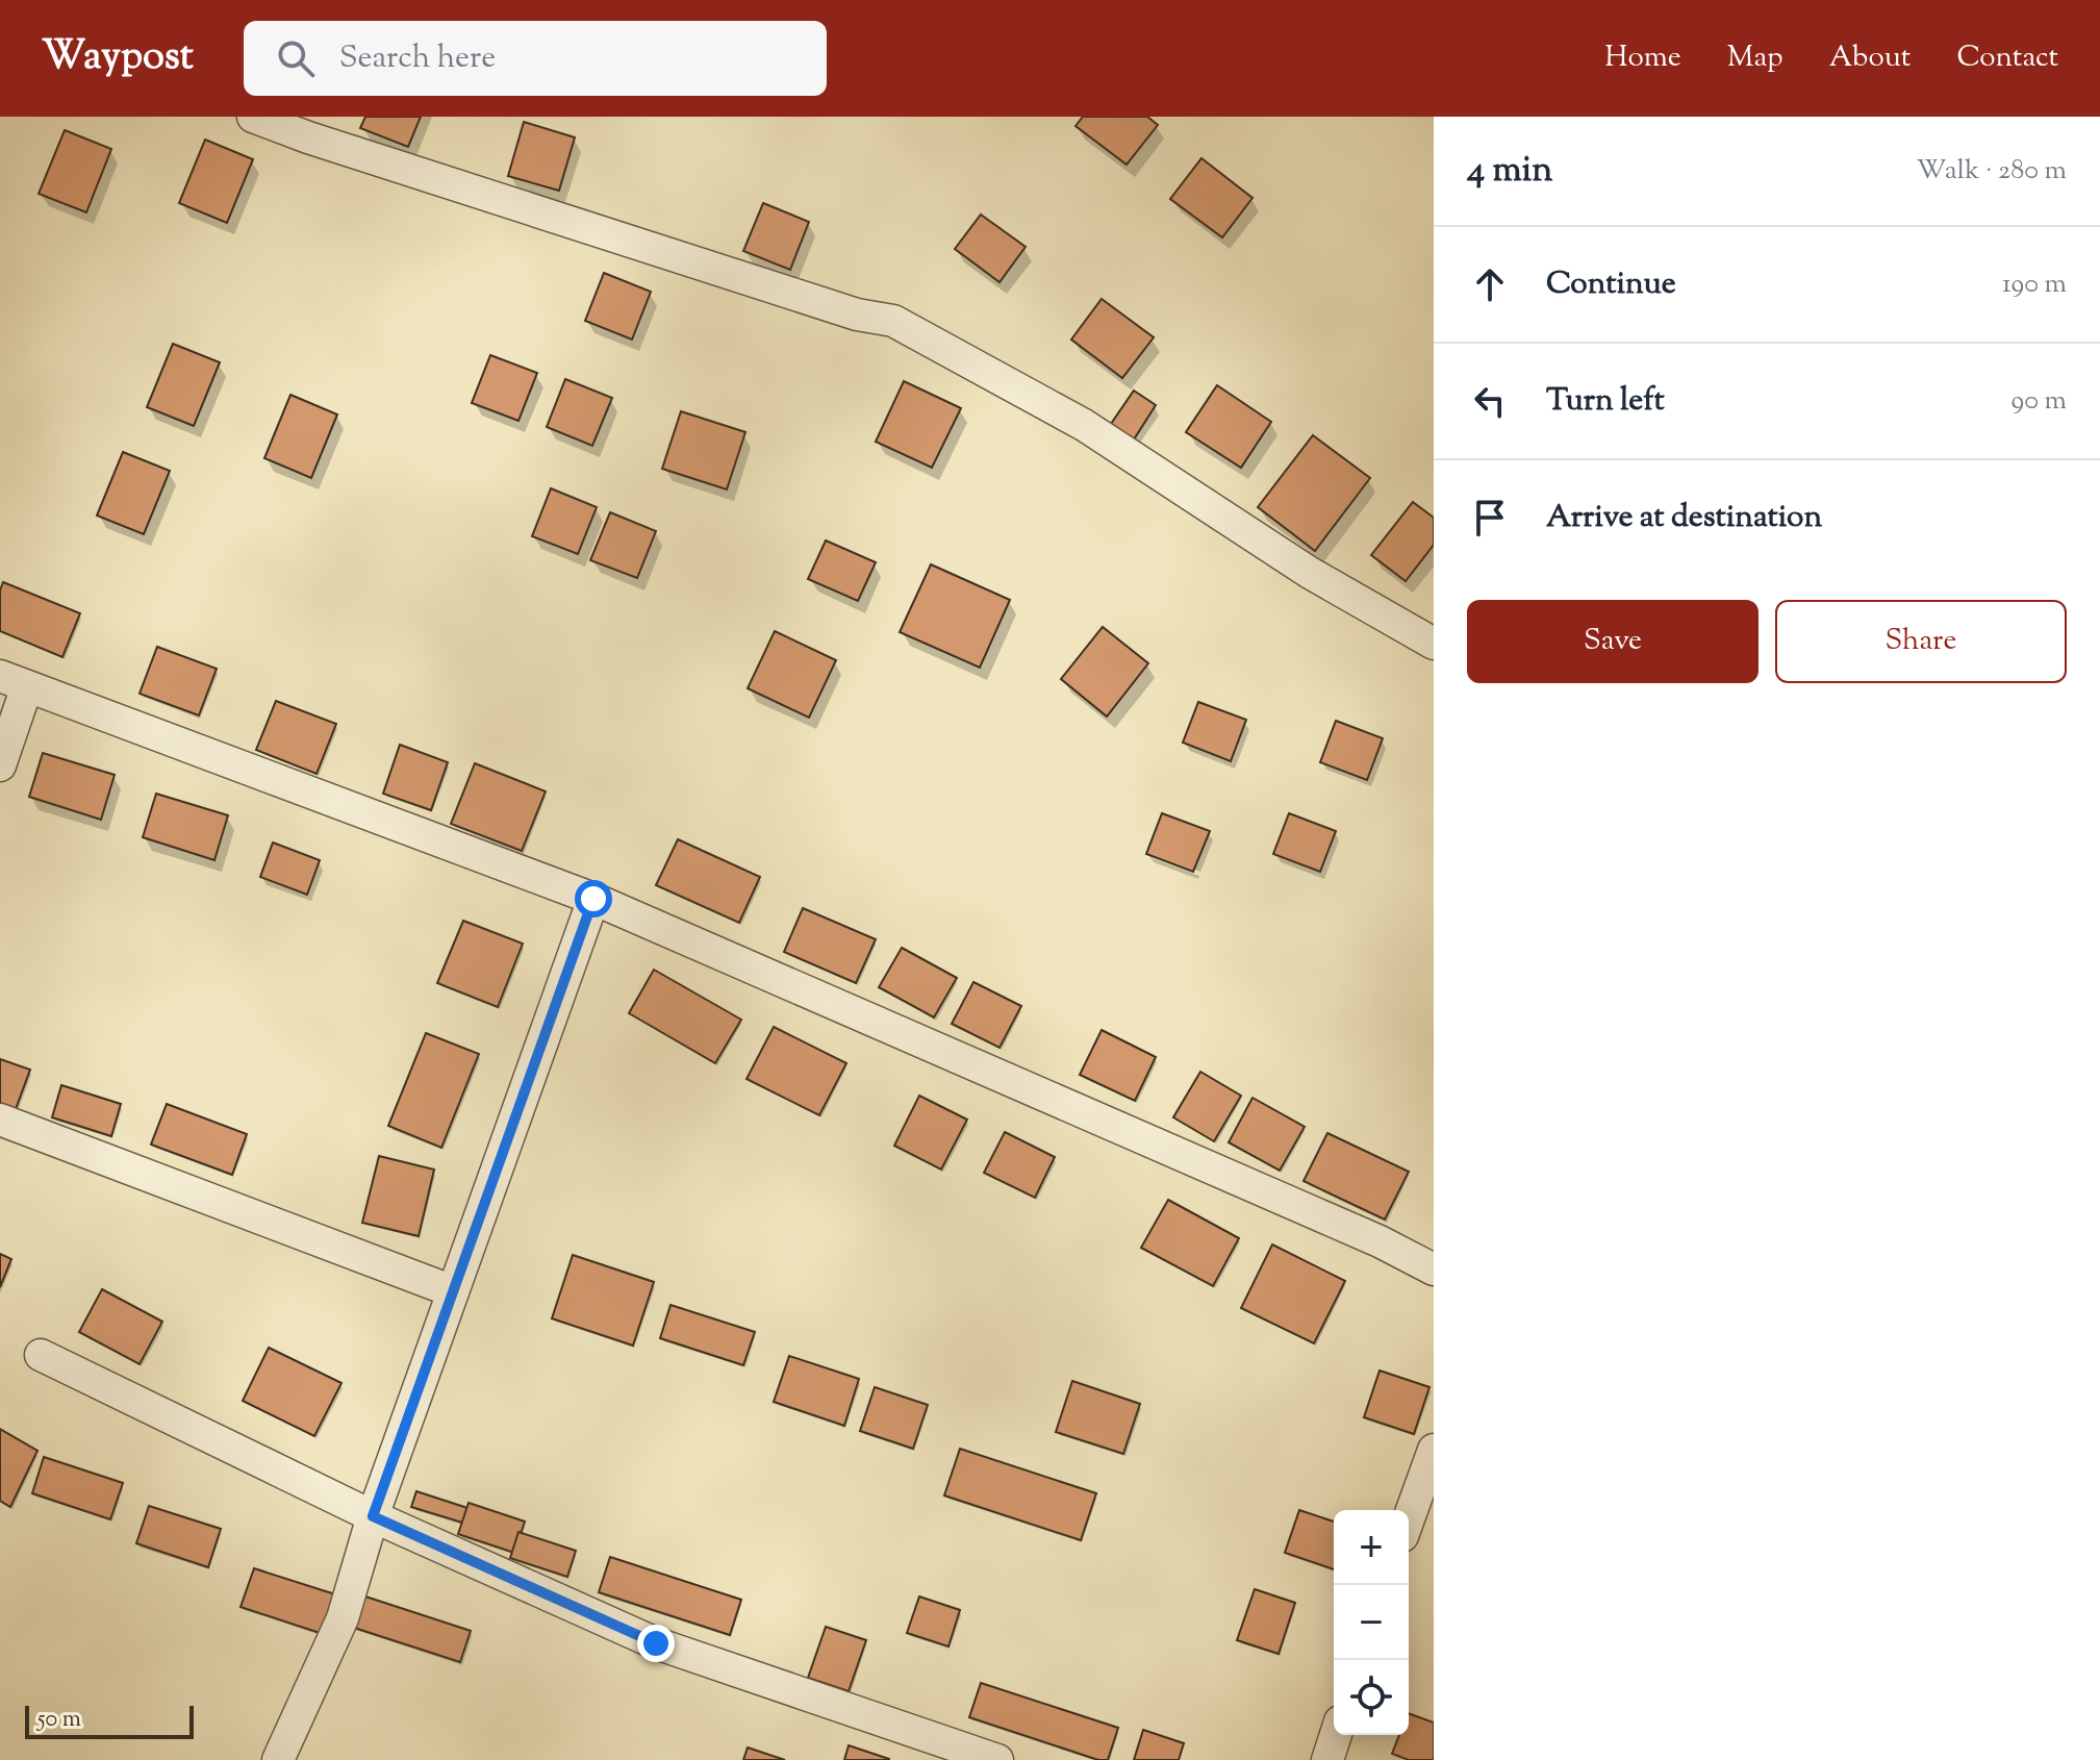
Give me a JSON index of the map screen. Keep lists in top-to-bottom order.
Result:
{
  "scale_bar": "50 m",
  "page": {
    "header": "Waypost",
    "search": "Search here",
    "nav": [
      "Home",
      "Map",
      "About",
      "Contact"
    ],
    "heading": ["4 min", "Walk · 280 m"],
    "list": [
      ["Continue", "190 m"],
      ["Turn left", "90 m"],
      "Arrive at destination"
    ],
    "buttons": ["Save", "Share"],
    "map_buttons": ["+", "−"],
    "scale": "50 m"
  }
}
